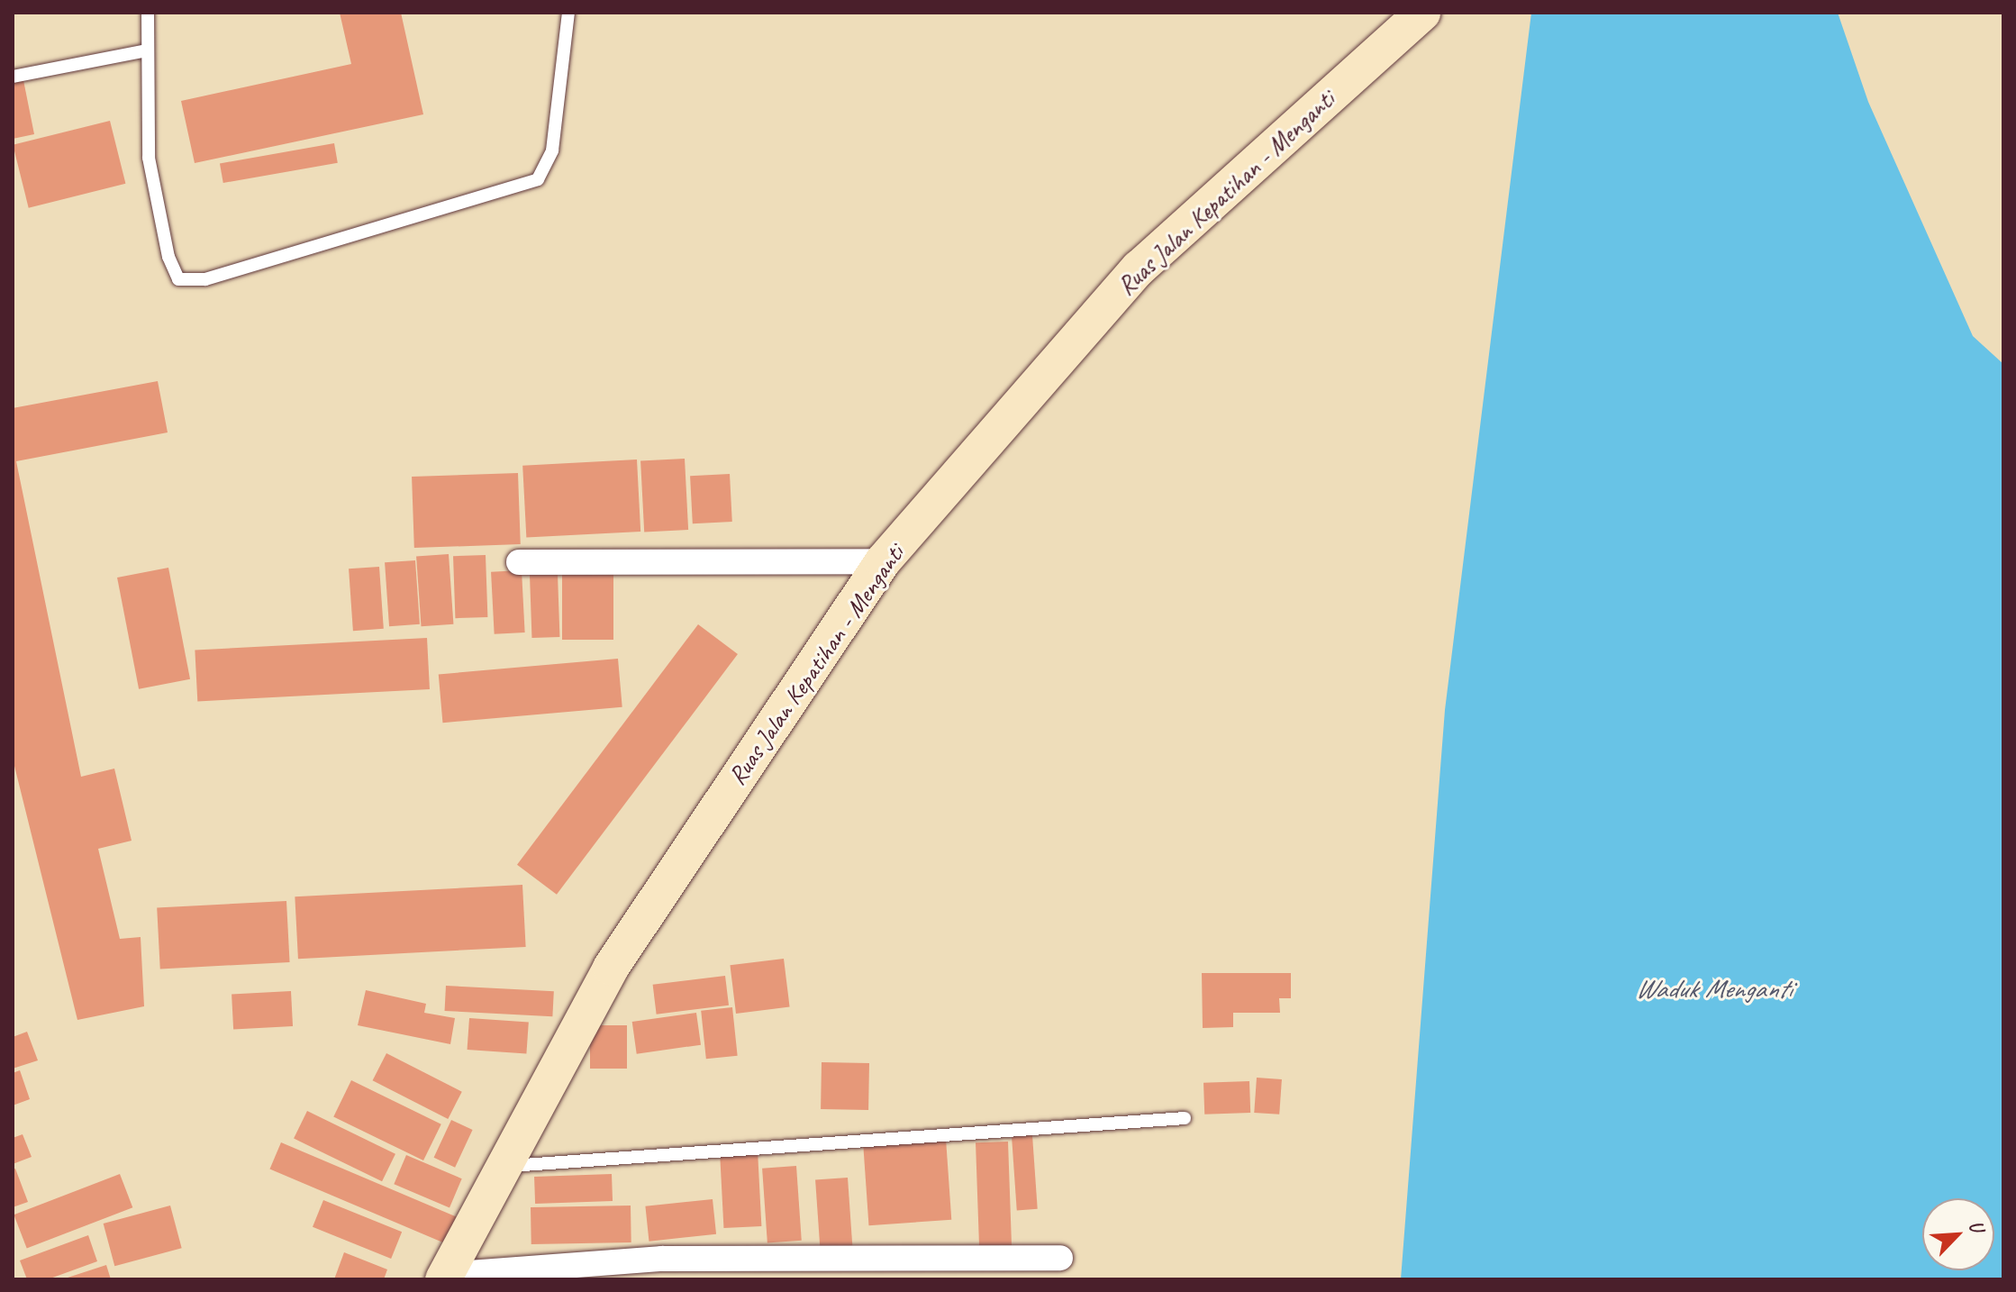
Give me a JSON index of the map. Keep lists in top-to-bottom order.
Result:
{
  "streets": {
    "main road": ["Ruas Jalan Kepatihan - Menganti"]
  },
  "water": ["Waduk Menganti"],
  "north": "top right"
}
